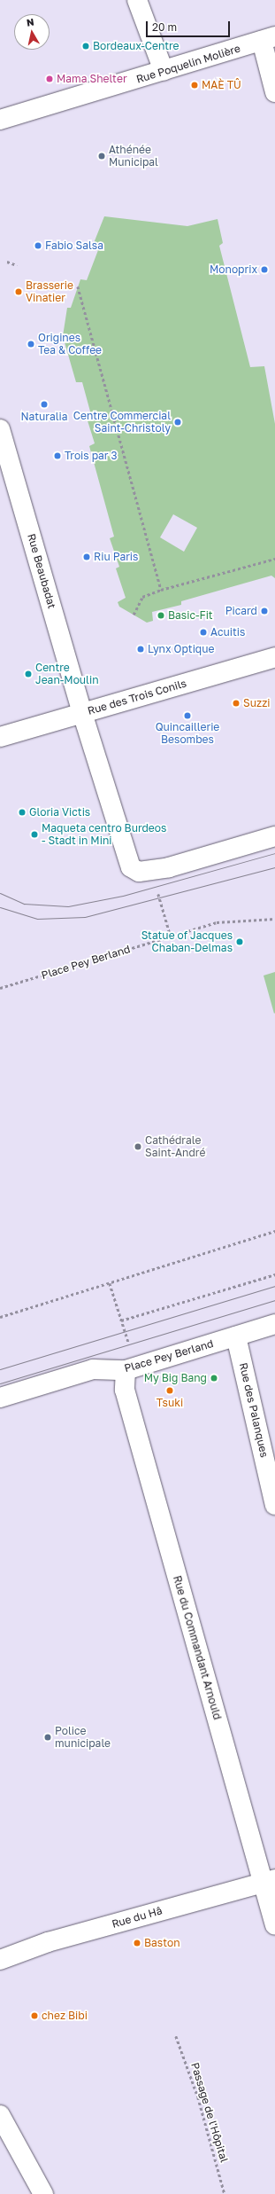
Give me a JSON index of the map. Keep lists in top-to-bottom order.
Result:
{
  "streets": {
    "street": [
      "Rue Poquelin Molière",
      "Rue Beaubadat",
      "Rue des Trois Conils",
      "Place Pey Berland",
      "Rue des Palanques",
      "Rue du Commandant Arnould",
      "Rue du Hâ"
    ],
    "path": ["Passage de l'Hôpital"]
  },
  "crossings": [
    ["Rue Beaubadat", "Rue des Trois Conils"],
    ["Place Pey Berland", "Rue des Palanques"],
    ["Place Pey Berland", "Rue du Commandant Arnould"],
    ["Rue du Commandant Arnould", "Rue du Hâ"]
  ],
  "places": [
    "Bordeaux-Centre",
    "Mama Shelter",
    "MAÈ TÛ",
    "Athénée Municipal",
    "Fabio Salsa",
    "Monoprix",
    "Brasserie Vinatier",
    "Origines Tea & Coffee",
    "Naturalia",
    "Centre Commercial Saint-Christoly",
    "Trois par 3",
    "Riu Paris",
    "Picard",
    "Basic-Fit",
    "Acuitis",
    "Lynx Optique",
    "Centre Jean-Moulin",
    "Suzzi",
    "Quincaillerie Besombes",
    "Gloria Victis",
    "Maqueta centro Burdeos - Stadt in Mini",
    "Statue of Jacques Chaban-Delmas",
    "Cathédrale Saint-André",
    "My Big Bang",
    "Tsuki",
    "Police municipale",
    "Baston",
    "chez Bibi"
  ],
  "scale_bar": "20 m",
  "north": "top"
}
